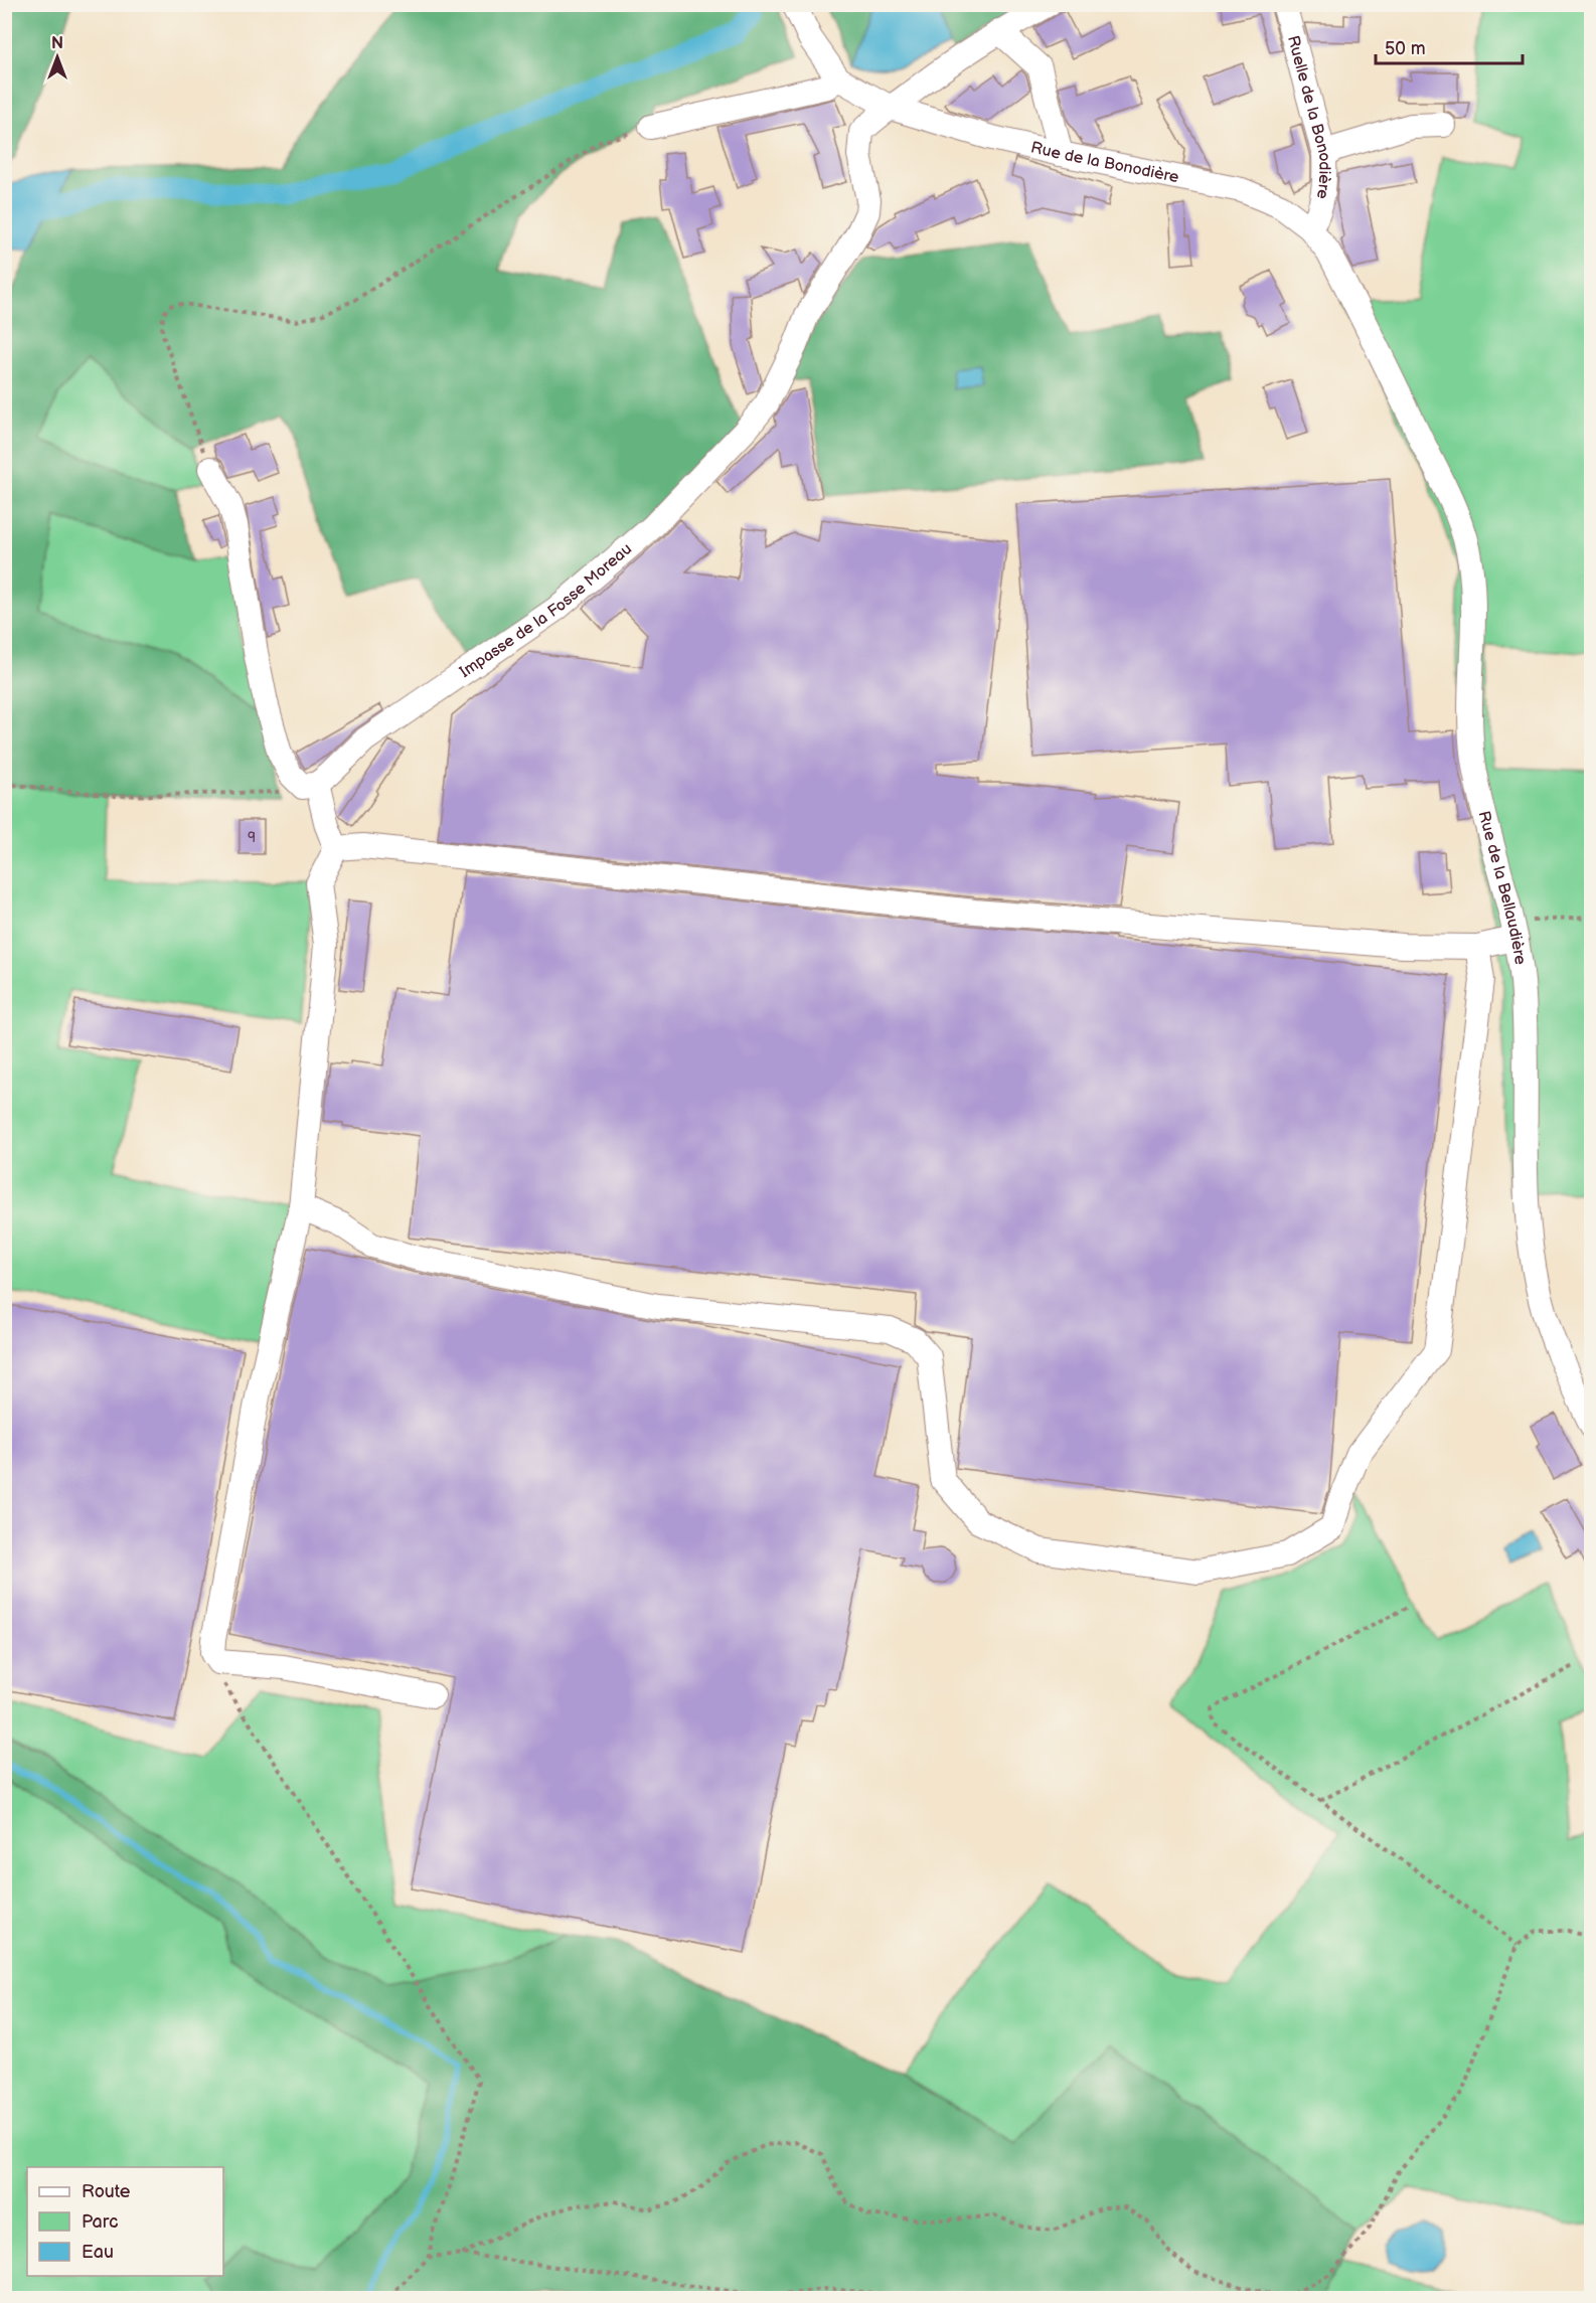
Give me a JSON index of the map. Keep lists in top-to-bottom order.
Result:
{
  "streets": {
    "street": [
      "Ruelle de la Bonodière",
      "Rue de la Bonodière",
      "Impasse de la Fosse Moreau",
      "Rue de la Bellaudière"
    ]
  },
  "crossings": [
    ["Ruelle de la Bonodière", "Rue de la Bonodière"],
    ["Rue de la Bonodière", "Impasse de la Fosse Moreau"],
    ["Rue de la Bonodière", "Rue de la Bellaudière"]
  ],
  "house_numbers": ["9"],
  "legend": ["Route", "Parc", "Eau"],
  "scale_bar": "50 m",
  "north": "top"
}
